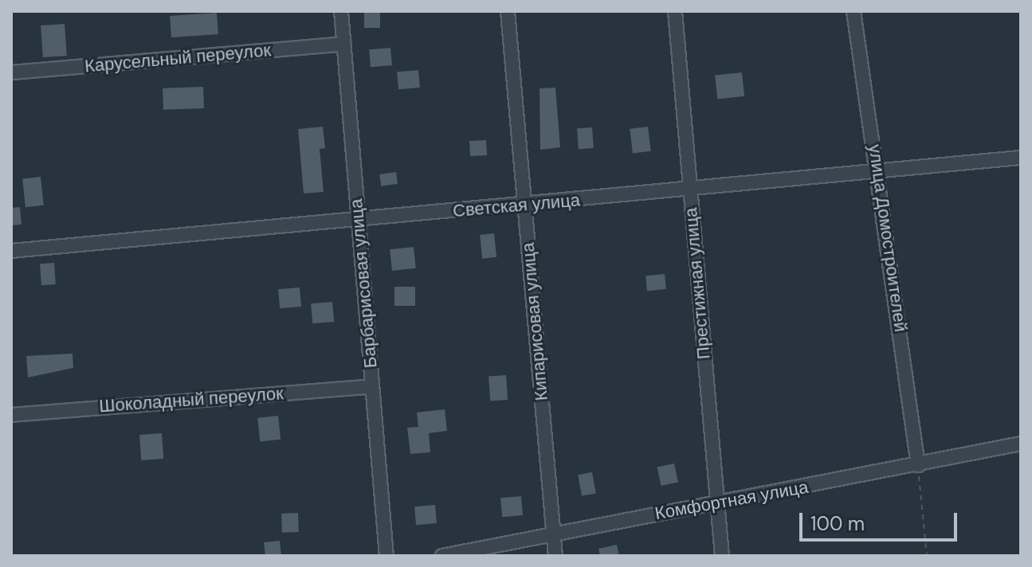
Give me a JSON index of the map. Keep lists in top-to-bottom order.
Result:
{
  "streets": {
    "street": [
      "Карусельный переулок",
      "Светская улица",
      "улица Домостроителей",
      "Барбарисовая улица",
      "Престижная улица",
      "Кипарисовая улица",
      "Шоколадный переулок",
      "Комфортная улица"
    ]
  },
  "crossings": [
    ["Карусельный переулок", "Барбарисовая улица"],
    ["Светская улица", "улица Домостроителей"],
    ["Светская улица", "Барбарисовая улица"],
    ["Светская улица", "Престижная улица"],
    ["Светская улица", "Кипарисовая улица"],
    ["улица Домостроителей", "Комфортная улица"],
    ["Барбарисовая улица", "Шоколадный переулок"],
    ["Престижная улица", "Комфортная улица"],
    ["Кипарисовая улица", "Комфортная улица"]
  ],
  "scale_bar": "100 m"
}
